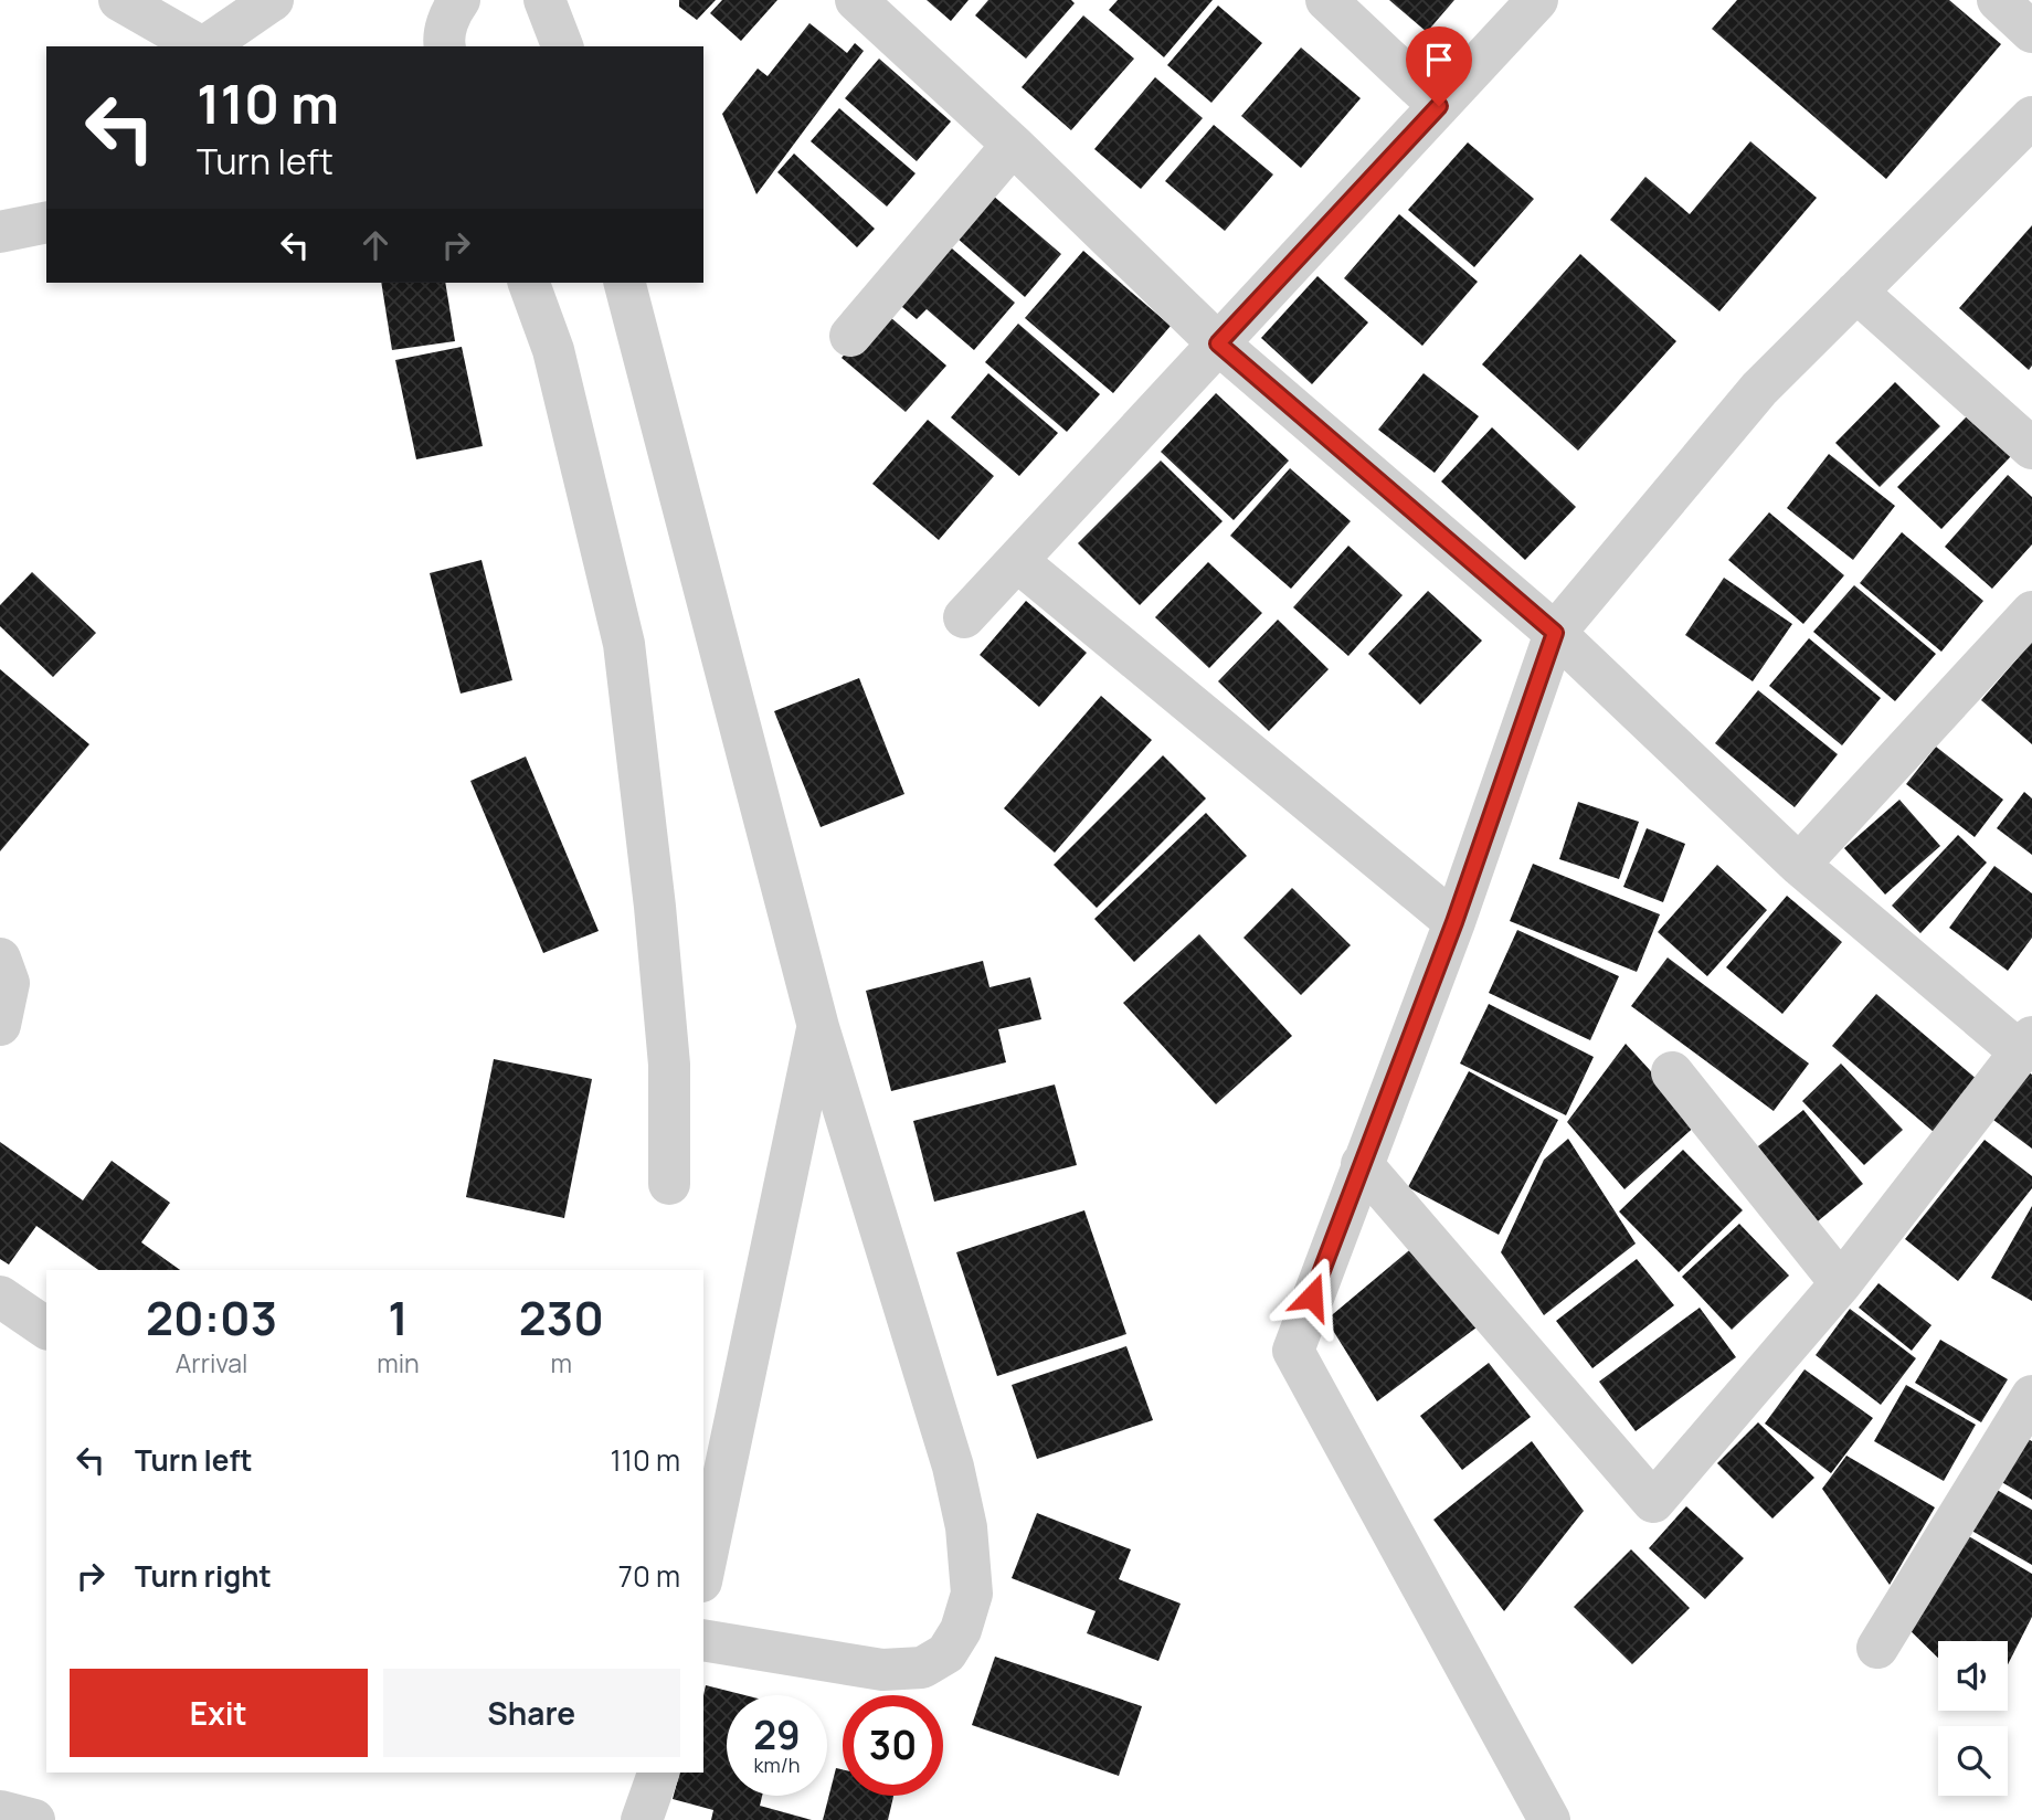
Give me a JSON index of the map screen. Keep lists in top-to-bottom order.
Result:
{
  "page": {
    "turn": ["110 m", "Turn left"],
    "eta": [
      "20:03",
      "Arrival",
      "1",
      "min",
      "230",
      "m"
    ],
    "list": [
      {
        "name": "Turn left",
        "value": "110 m"
      },
      {
        "name": "Turn right",
        "value": "70 m"
      }
    ],
    "buttons": ["Exit", "Share"],
    "speed": "29 km/h",
    "limit": "30"
  }
}
